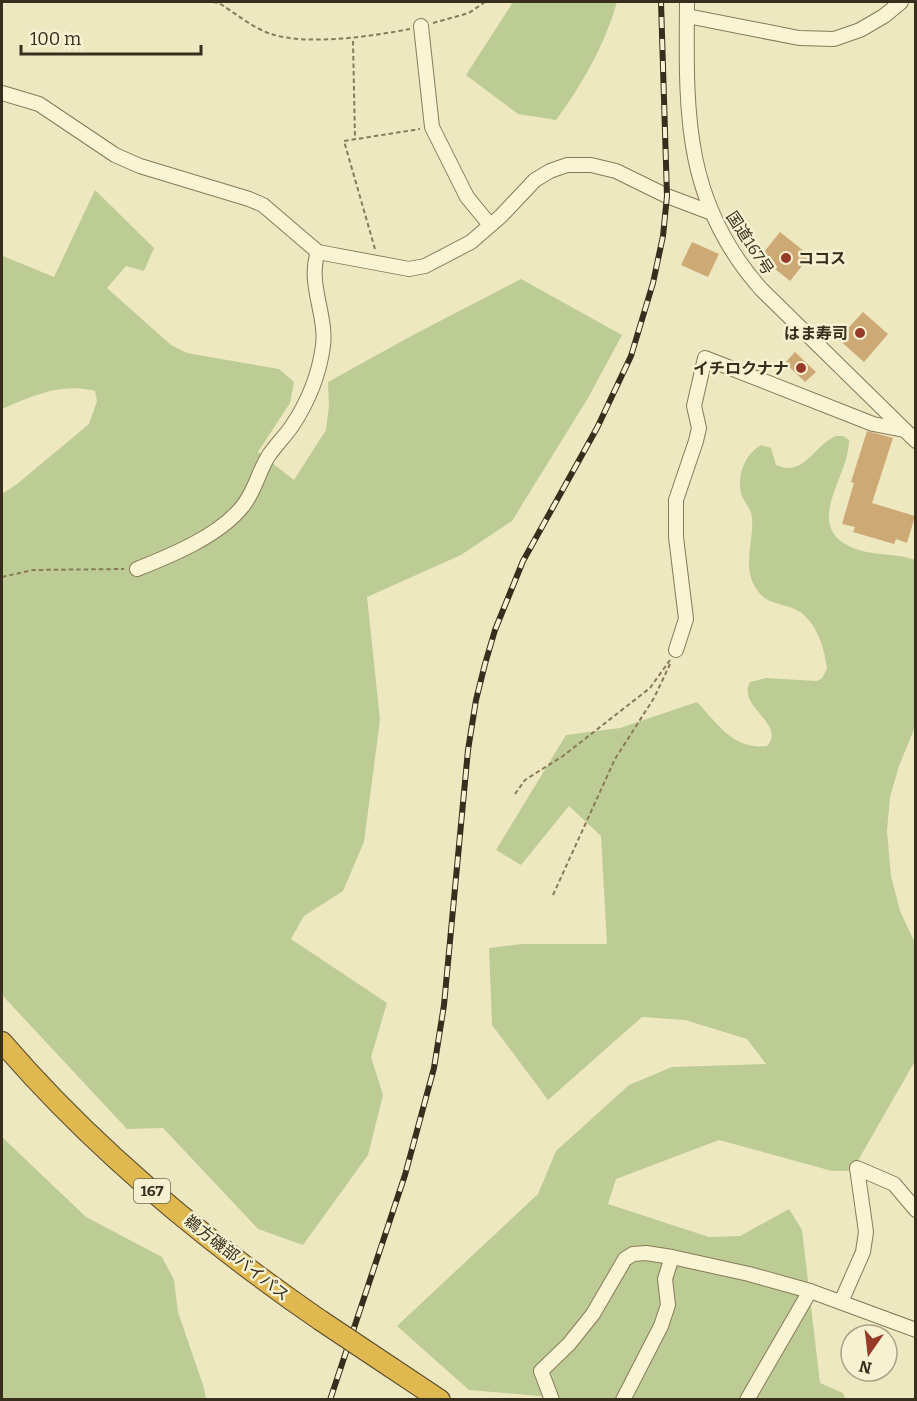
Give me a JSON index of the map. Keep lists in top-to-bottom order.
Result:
{
  "streets": {
    "highway": ["167", "鵜方磯部バイパス"],
    "street": ["国道167号"]
  },
  "places": ["ココス", "はま寿司", "イチロクナナ"],
  "scale_bar": "100 m",
  "north": "bottom"
}
